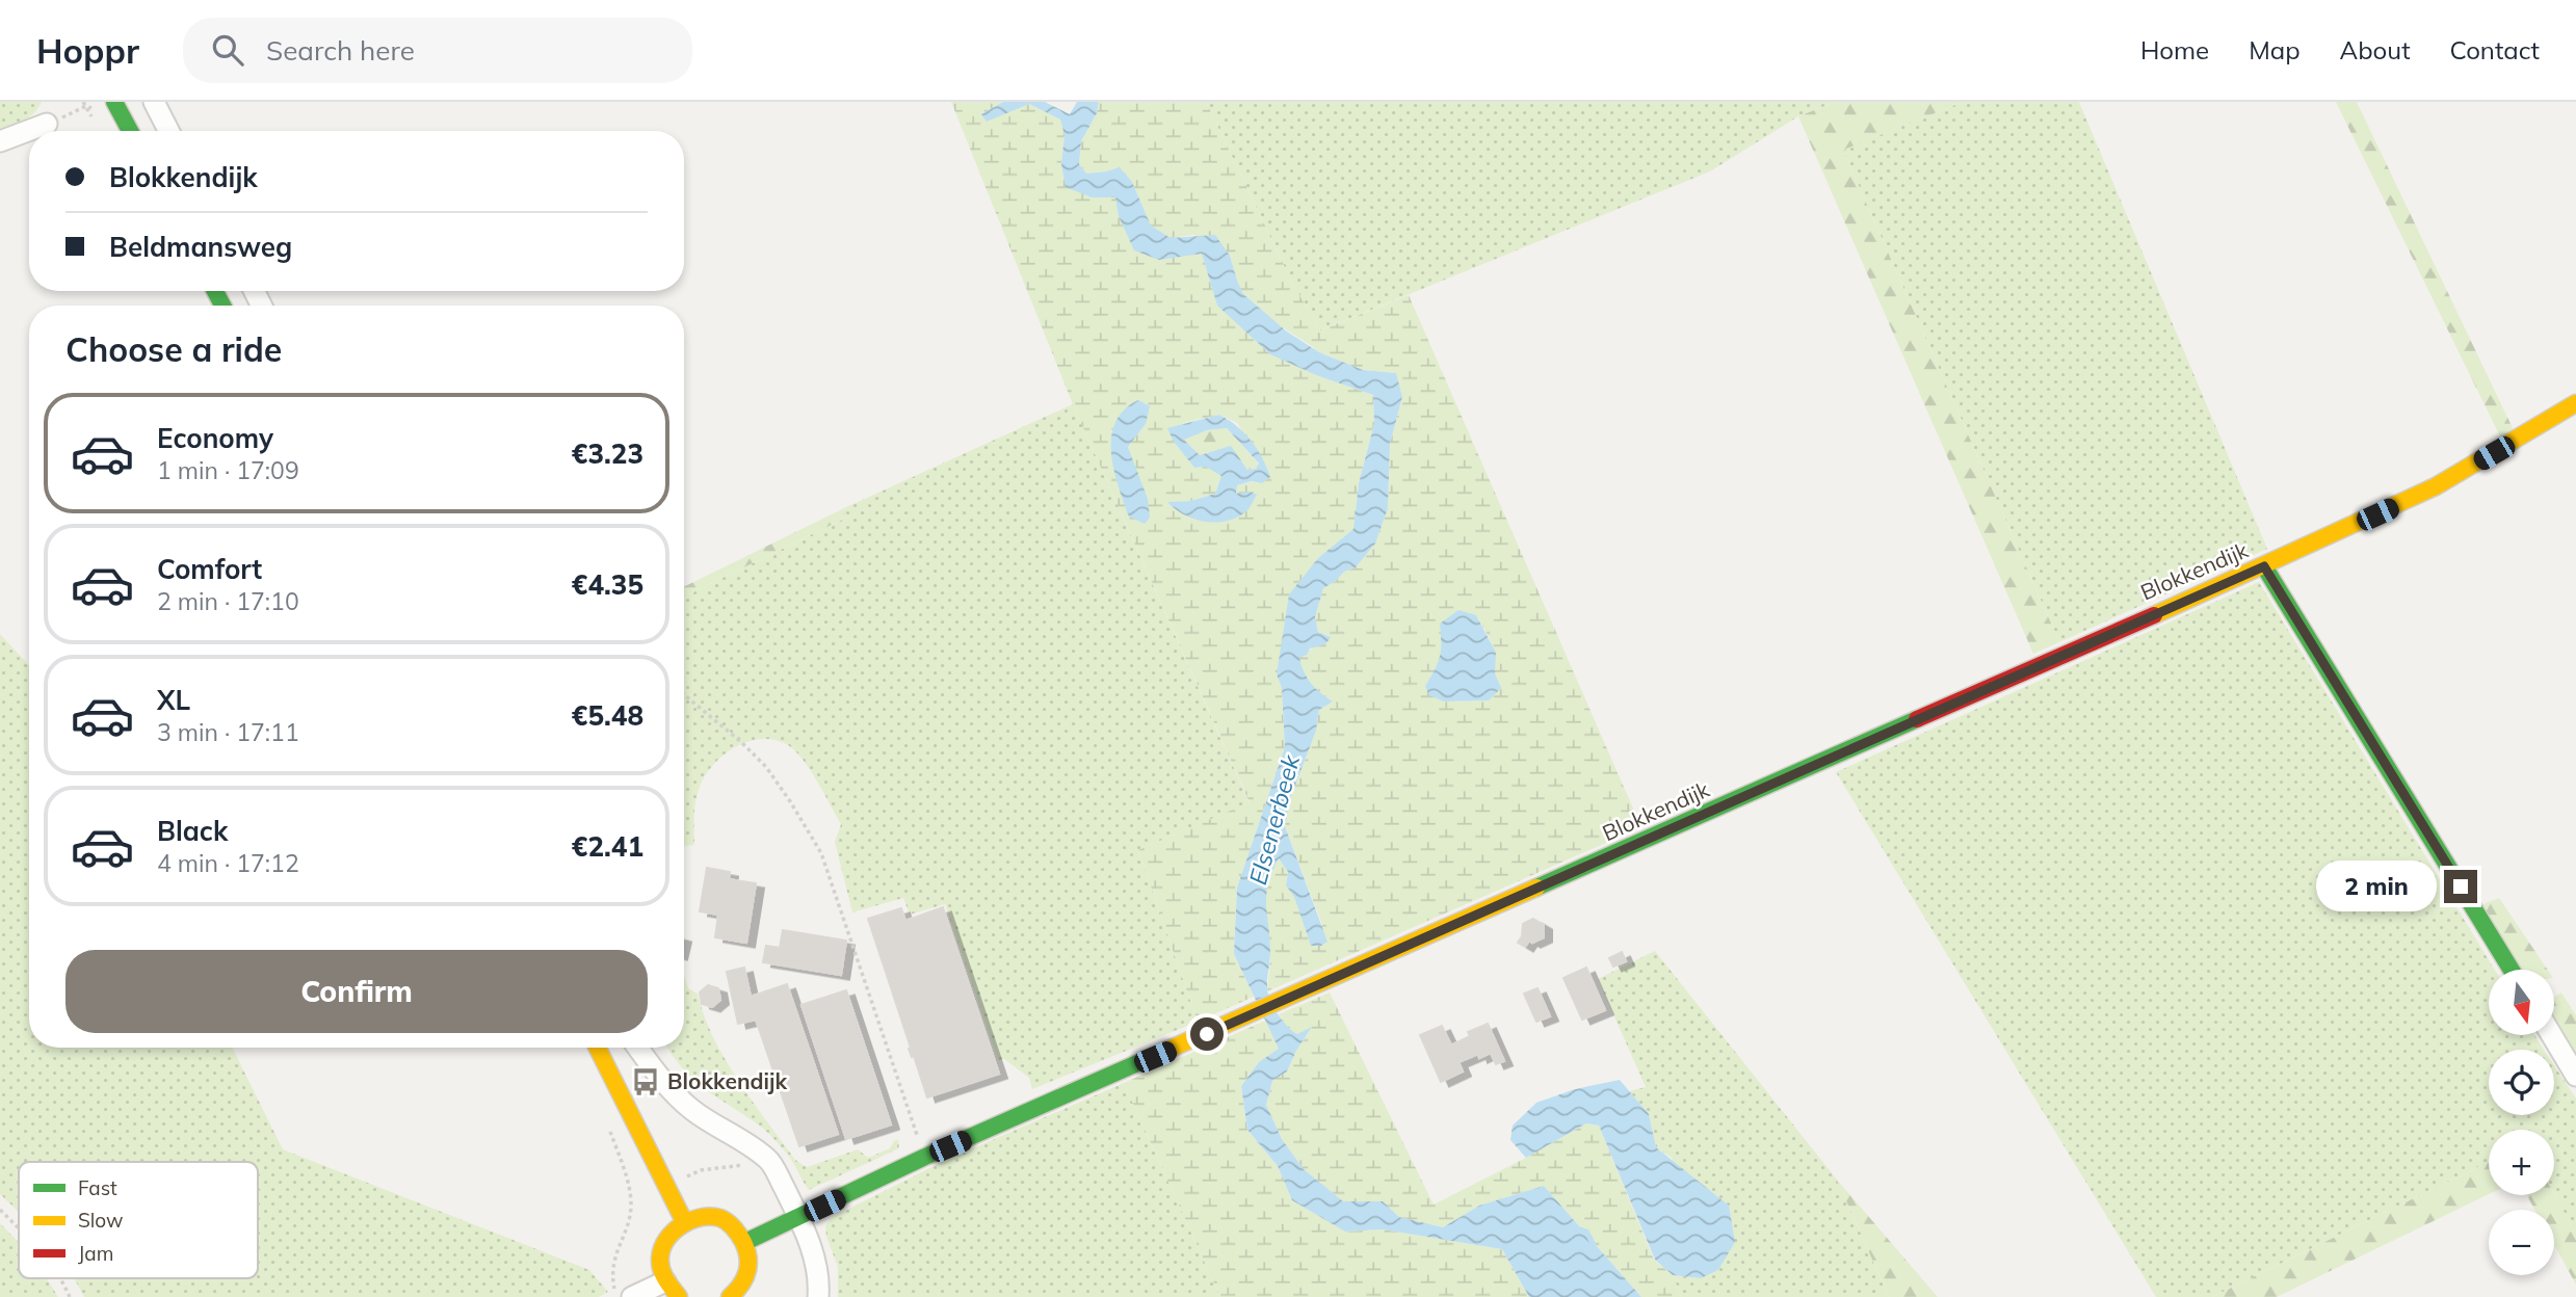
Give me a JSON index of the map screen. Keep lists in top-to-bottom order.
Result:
{
  "streets": {
    "street": ["Blokkendijk"]
  },
  "water": ["Elsenerbeek"],
  "places": {
    "bus stop": ["Blokkendijk"]
  },
  "legend": ["Fast", "Slow", "Jam"],
  "north": "bottom",
  "page": {
    "header": "Hoppr",
    "search": "Search here",
    "nav": [
      "Home",
      "Map",
      "About",
      "Contact"
    ],
    "banner": ["Blokkendijk", "Beldmansweg"],
    "heading": "Choose a ride",
    "list": [
      {
        "name": "Economy",
        "note": "1 min · 17:09",
        "value": "€3.23"
      },
      {
        "name": "Comfort",
        "note": "2 min · 17:10",
        "value": "€4.35"
      },
      {
        "name": "XL",
        "note": "3 min · 17:11",
        "value": "€5.48"
      },
      {
        "name": "Black",
        "note": "4 min · 17:12",
        "value": "€2.41"
      }
    ],
    "bubble": "2 min",
    "buttons": "Confirm",
    "map_buttons": ["+", "−"]
  }
}
